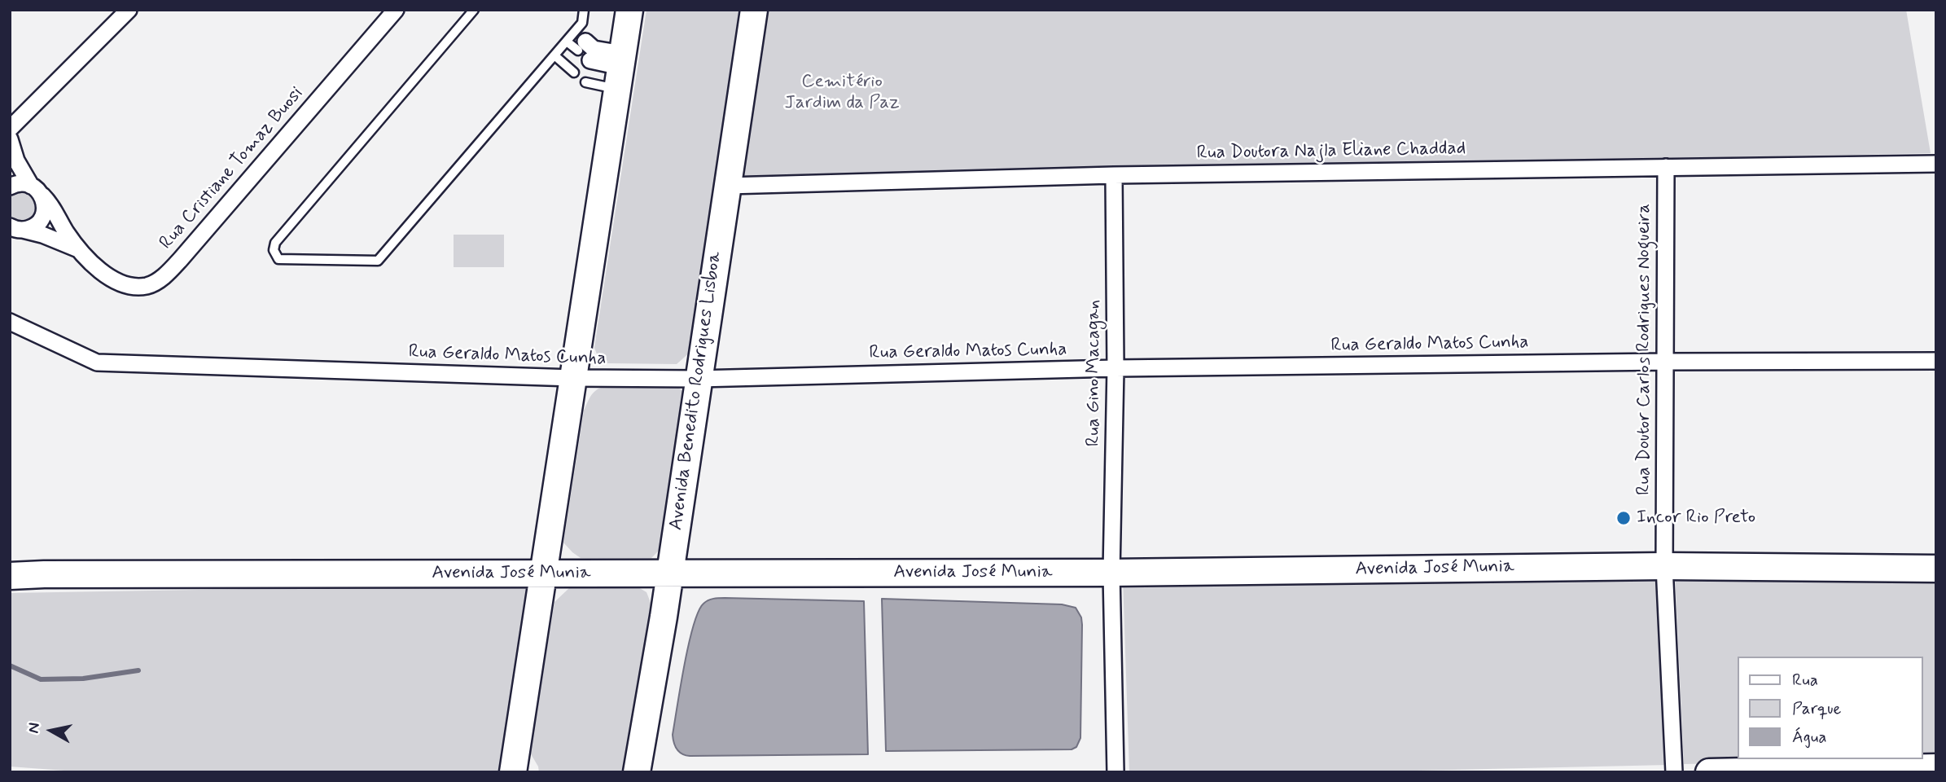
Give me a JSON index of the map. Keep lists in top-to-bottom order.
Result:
{
  "streets": {
    "main road": ["Avenida Benedito Rodrigues Lisboa", "Avenida José Munia"],
    "street": [
      "Rua Doutora Najla Eliane Chaddad",
      "Rua Cristiane Tomaz Buosi",
      "Rua Geraldo Matos Cunha",
      "Rua Doutor Carlos Rodrigues Nogueira",
      "Rua Gino Macagan"
    ]
  },
  "crossings": [
    ["Rua Doutora Najla Eliane Chaddad", "Rua Doutor Carlos Rodrigues Nogueira"],
    ["Rua Doutora Najla Eliane Chaddad", "Rua Gino Macagan"],
    ["Rua Doutora Najla Eliane Chaddad", "Avenida Benedito Rodrigues Lisboa"],
    ["Rua Geraldo Matos Cunha", "Rua Doutor Carlos Rodrigues Nogueira"],
    ["Rua Geraldo Matos Cunha", "Rua Gino Macagan"],
    ["Rua Geraldo Matos Cunha", "Avenida Benedito Rodrigues Lisboa"],
    ["Rua Doutor Carlos Rodrigues Nogueira", "Avenida José Munia"],
    ["Rua Gino Macagan", "Avenida José Munia"],
    ["Avenida Benedito Rodrigues Lisboa", "Avenida José Munia"]
  ],
  "parks": ["Cemitério Jardim da Paz"],
  "places": ["Incor Rio Preto"],
  "legend": ["Rua", "Parque", "Água"],
  "north": "left"
}
